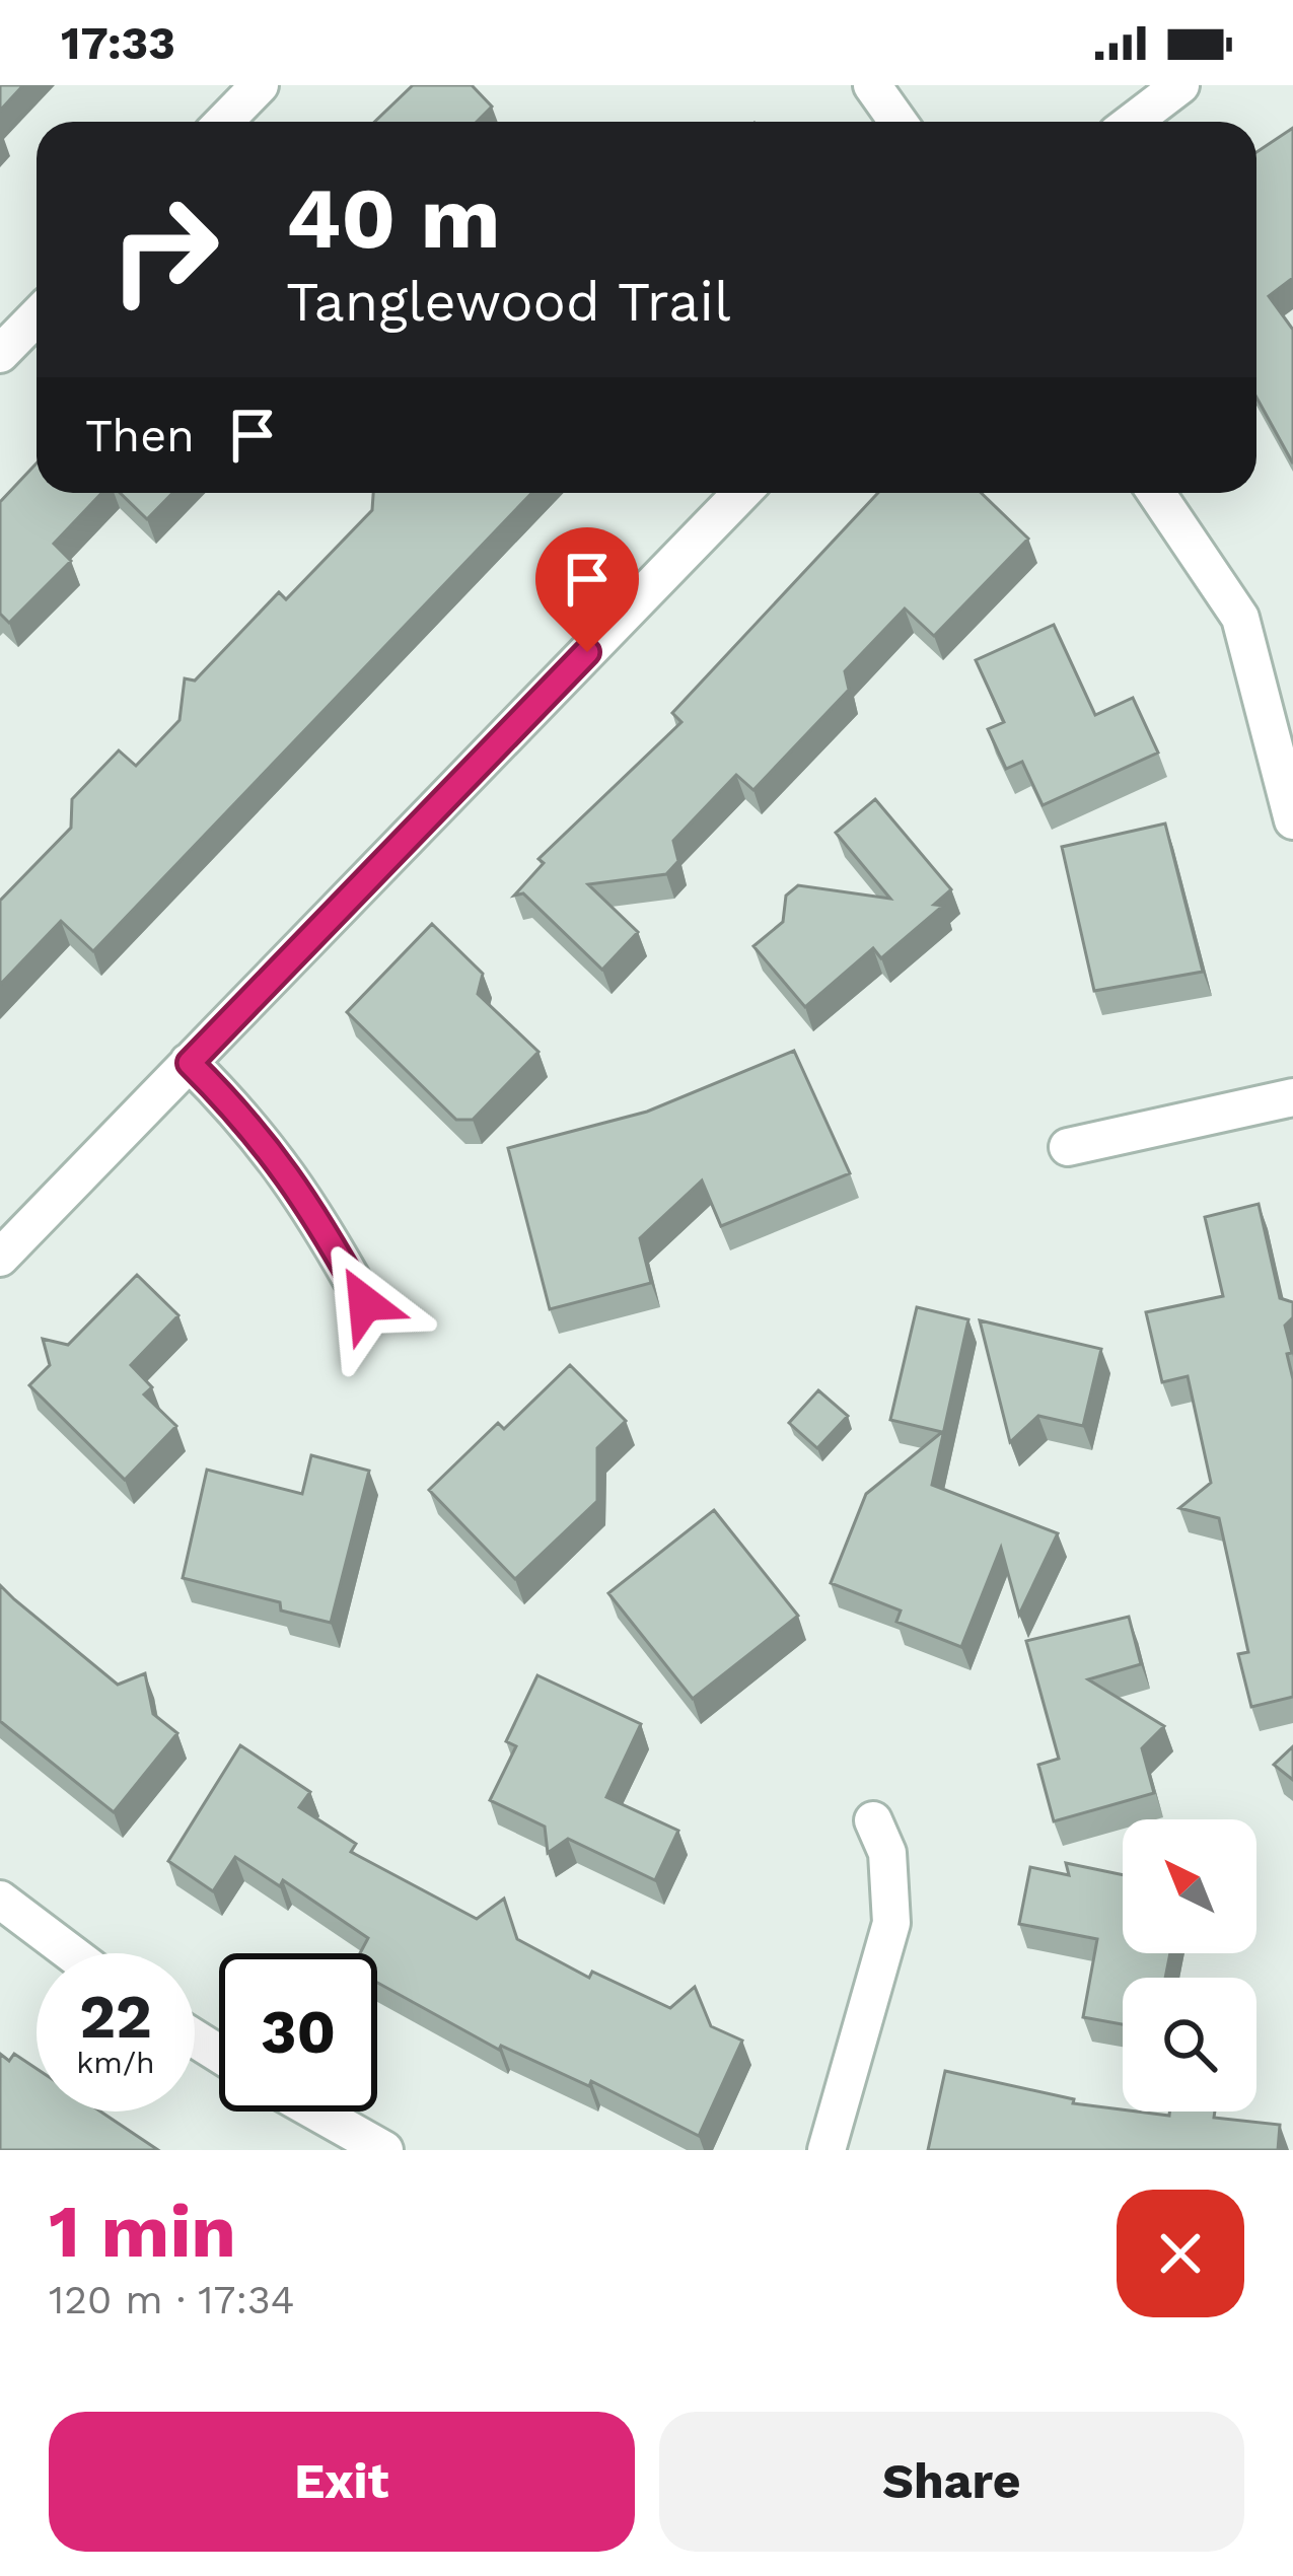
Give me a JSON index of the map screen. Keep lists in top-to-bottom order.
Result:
{
  "north": "top left",
  "page": {
    "status": "17:33",
    "turn": ["40 m", "Tanglewood Trail"],
    "then": "Then",
    "speed": "22 km/h",
    "limit": "30",
    "heading": ["1 min", "120 m · 17:34"],
    "buttons": ["Exit", "Share"]
  }
}
